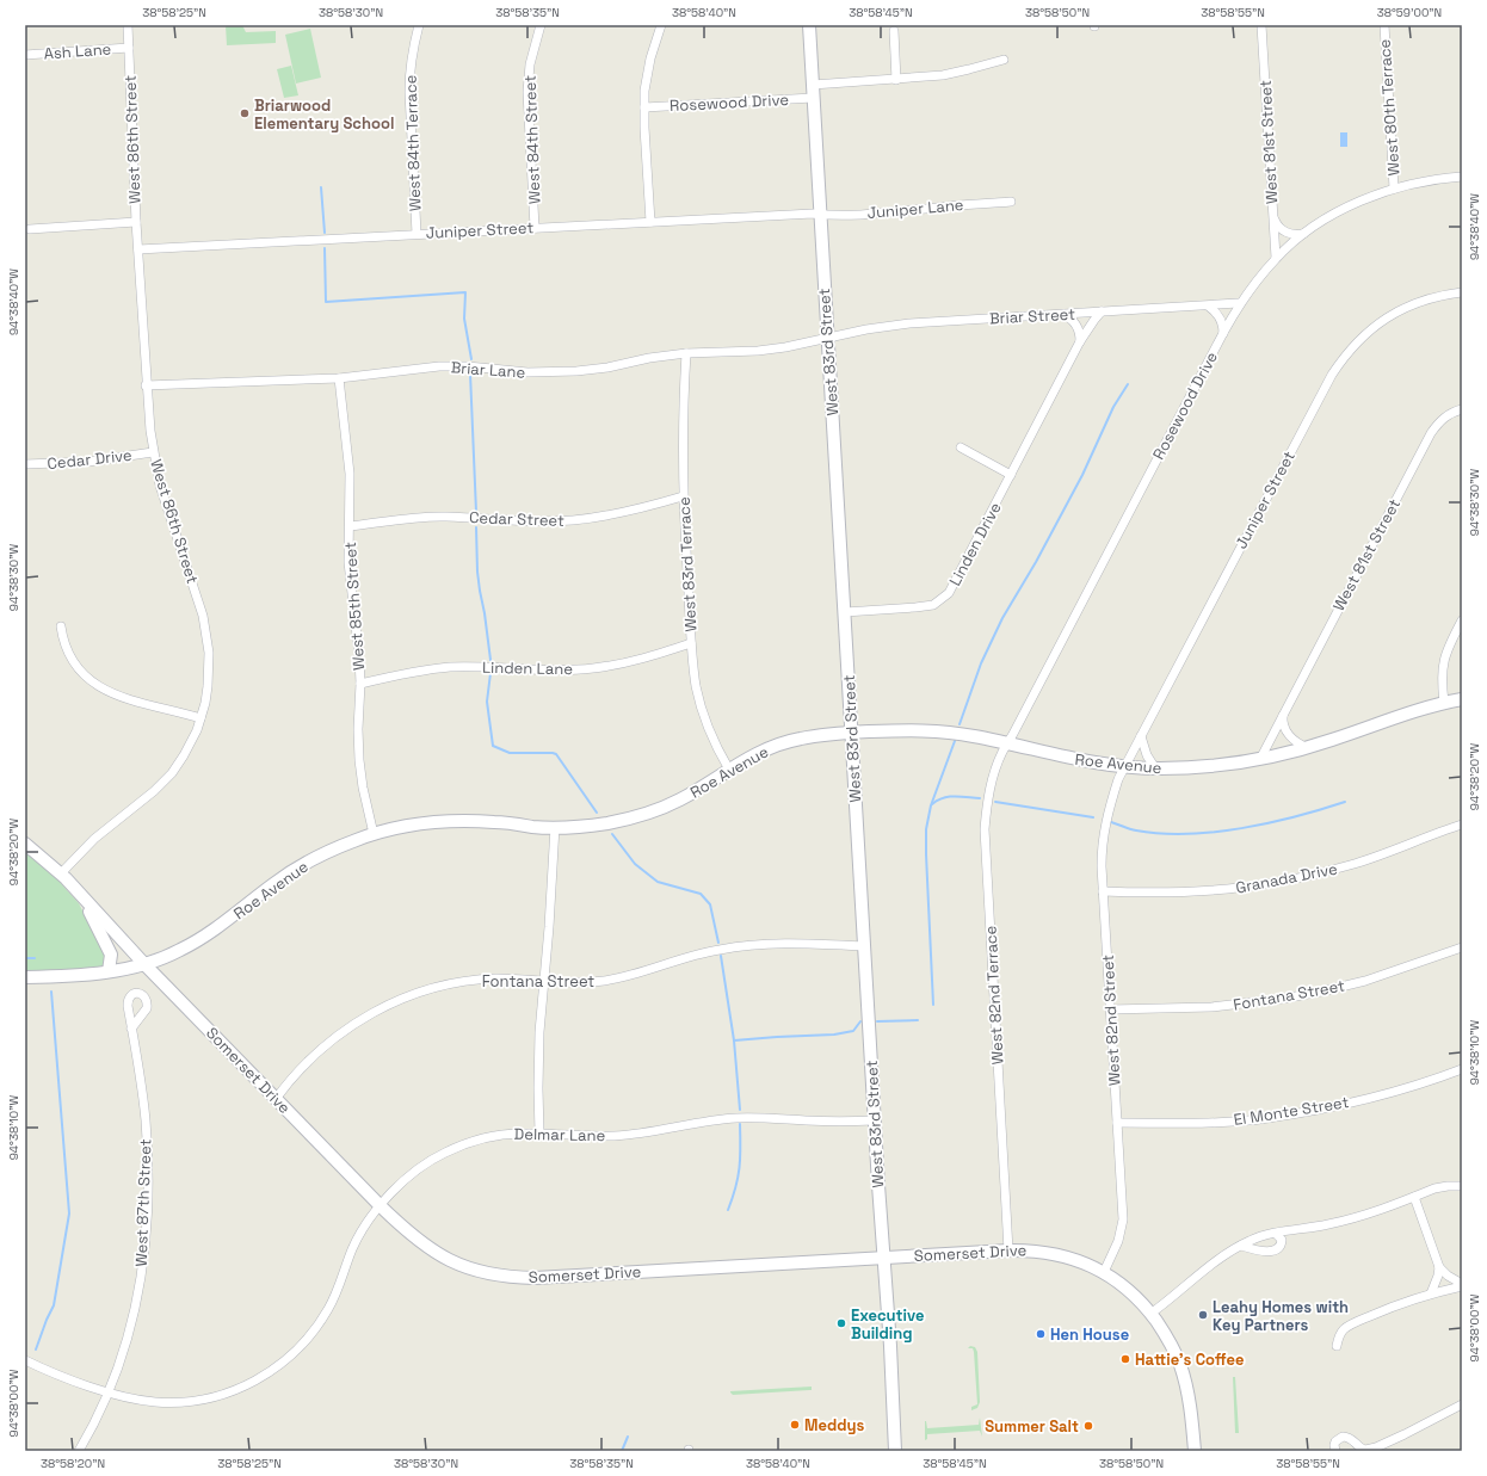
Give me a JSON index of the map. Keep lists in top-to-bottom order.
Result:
{
  "streets": {
    "street": [
      "Ash Lane",
      "Rosewood Drive",
      "West 80th Terrace",
      "West 86th Street",
      "West 84th Street",
      "West 81st Street",
      "West 84th Terrace",
      "Juniper Lane",
      "Juniper Street",
      "Briar Street",
      "West 83rd Street",
      "Briar Lane",
      "Cedar Drive",
      "Cedar Street",
      "Linden Drive",
      "West 83rd Terrace",
      "West 85th Street",
      "Linden Lane",
      "Roe Avenue",
      "Granada Drive",
      "Fontana Street",
      "West 82nd Terrace",
      "West 82nd Street",
      "Somerset Drive",
      "El Monte Street",
      "Delmar Lane",
      "West 87th Street"
    ]
  },
  "crossings": [
    ["Ash Lane", "West 86th Street"],
    ["Rosewood Drive", "West 80th Terrace"],
    ["Rosewood Drive", "West 81st Street"],
    ["Rosewood Drive", "Briar Street"],
    ["Rosewood Drive", "West 83rd Street"],
    ["Rosewood Drive", "Roe Avenue"],
    ["Rosewood Drive", "West 82nd Terrace"],
    ["West 86th Street", "Juniper Street"],
    ["West 86th Street", "Briar Lane"],
    ["West 86th Street", "Cedar Drive"],
    ["West 86th Street", "Somerset Drive"],
    ["West 84th Street", "Juniper Street"],
    ["West 81st Street", "Roe Avenue"],
    ["West 84th Terrace", "Juniper Street"],
    ["Juniper Lane", "Juniper Street"],
    ["Juniper Lane", "West 83rd Street"],
    ["Juniper Street", "West 83rd Street"],
    ["Juniper Street", "Roe Avenue"],
    ["Juniper Street", "West 82nd Street"],
    ["Briar Street", "West 83rd Street"],
    ["Briar Street", "Briar Lane"],
    ["Briar Street", "Linden Drive"],
    ["West 83rd Street", "Briar Lane"],
    ["West 83rd Street", "Linden Drive"],
    ["West 83rd Street", "Roe Avenue"],
    ["West 83rd Street", "Fontana Street"],
    ["West 83rd Street", "Somerset Drive"],
    ["West 83rd Street", "Delmar Lane"],
    ["Briar Lane", "West 83rd Terrace"],
    ["Briar Lane", "West 85th Street"],
    ["Cedar Street", "West 83rd Terrace"],
    ["Cedar Street", "West 85th Street"],
    ["West 83rd Terrace", "Linden Lane"],
    ["West 83rd Terrace", "Roe Avenue"],
    ["West 85th Street", "Linden Lane"],
    ["West 85th Street", "Roe Avenue"],
    ["Roe Avenue", "West 82nd Terrace"],
    ["Roe Avenue", "West 82nd Street"],
    ["Roe Avenue", "Somerset Drive"],
    ["Granada Drive", "West 82nd Street"],
    ["Fontana Street", "West 82nd Street"],
    ["Fontana Street", "Somerset Drive"],
    ["West 82nd Terrace", "Somerset Drive"],
    ["West 82nd Street", "Somerset Drive"],
    ["West 82nd Street", "El Monte Street"],
    ["Somerset Drive", "Delmar Lane"],
    ["Delmar Lane", "West 87th Street"]
  ],
  "places": [
    "Briarwood Elementary School",
    "Leahy Homes with Key Partners",
    "Executive Building",
    "Hen House",
    "Hattie’s Coffee",
    "Meddys",
    "Summer Salt"
  ],
  "coordinates": [
    "38°58'25\"N",
    "38°58'30\"N",
    "38°58'35\"N",
    "38°58'40\"N",
    "38°58'45\"N",
    "38°58'50\"N",
    "38°58'55\"N",
    "38°59'00\"N",
    "94°38'40\"W",
    "94°38'30\"W",
    "94°38'20\"W",
    "94°38'10\"W",
    "94°38'00\"W",
    "38°58'20\"N"
  ]
}
